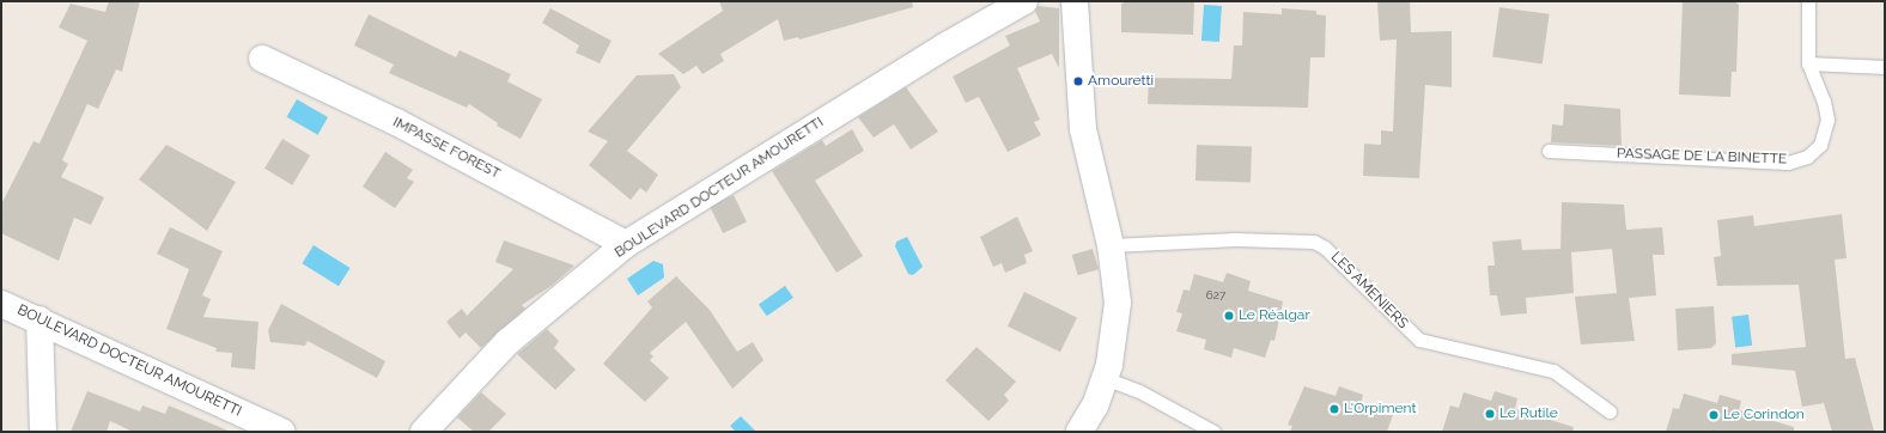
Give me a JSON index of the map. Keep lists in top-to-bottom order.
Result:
{
  "streets": {
    "street": ["IMPASSE FOREST", "BOULEVARD DOCTEUR AMOURETTI"],
    "lane": ["PASSAGE DE LA BINETTE", "LES AMENIERS"]
  },
  "crossings": [
    ["IMPASSE FOREST", "BOULEVARD DOCTEUR AMOURETTI"]
  ],
  "places": [
    "Amouretti",
    "Le Réalgar",
    "L'Orpiment",
    "Le Rutile",
    "Le Corindon"
  ],
  "house_numbers": ["627"]
}
